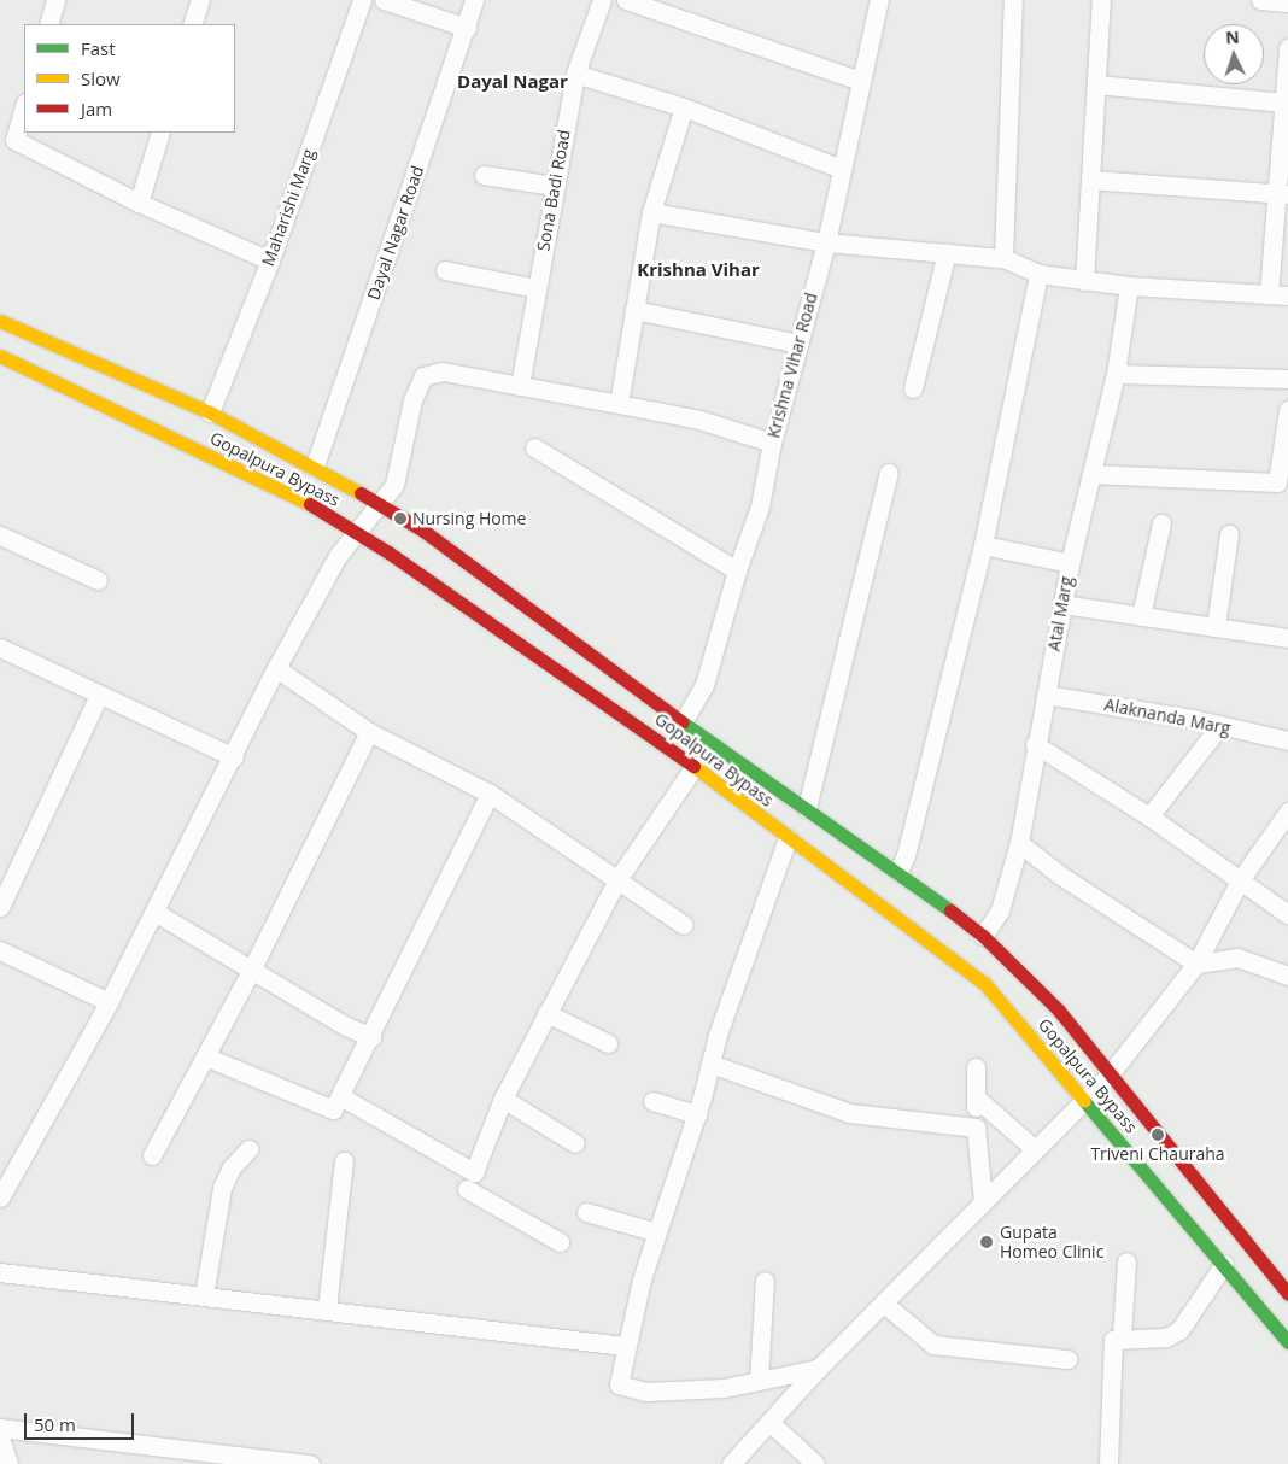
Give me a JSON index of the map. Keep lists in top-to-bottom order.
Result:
{
  "streets": {
    "main road": ["Gopalpura Bypass"],
    "street": [
      "Sona Badi Road",
      "Maharishi Marg",
      "Dayal Nagar Road",
      "Krishna Vihar Road",
      "Atal Marg",
      "Alaknanda Marg"
    ]
  },
  "crossings": [
    ["Maharishi Marg", "Gopalpura Bypass"],
    ["Dayal Nagar Road", "Gopalpura Bypass"],
    ["Krishna Vihar Road", "Gopalpura Bypass"],
    ["Gopalpura Bypass", "Atal Marg"],
    ["Atal Marg", "Alaknanda Marg"]
  ],
  "districts": ["Dayal Nagar", "Krishna Vihar"],
  "places": ["Nursing Home", "Triveni Chauraha", "Gupata Homeo Clinic"],
  "legend": ["Fast", "Slow", "Jam"],
  "scale_bar": "50 m",
  "north": "top"
}
